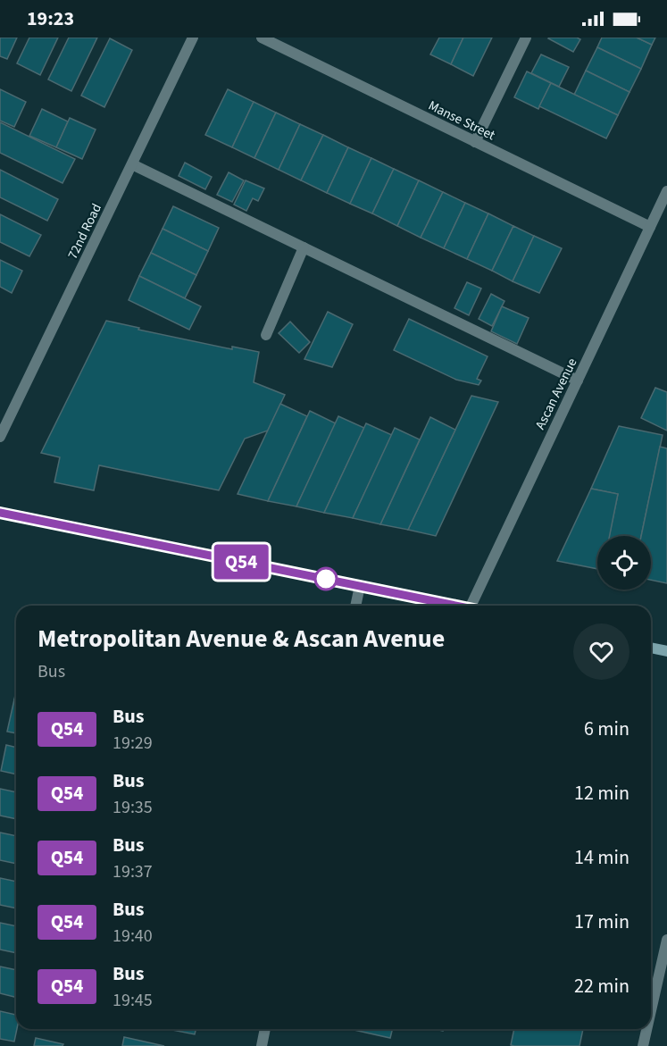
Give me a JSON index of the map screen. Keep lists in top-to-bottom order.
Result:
{
  "streets": {
    "street": ["Manse Street", "72nd Road", "Ascan Avenue"]
  },
  "crossings": [
    ["Manse Street", "Ascan Avenue"]
  ],
  "lines": ["bus line Q54"],
  "page": {
    "status": "19:23",
    "on_map": "Q54",
    "heading": ["Metropolitan Avenue & Ascan Avenue", "Bus"],
    "list": [
      {
        "mark": "Q54",
        "name": "Bus",
        "note": "19:29",
        "value": "6 min"
      },
      {
        "mark": "Q54",
        "name": "Bus",
        "note": "19:35",
        "value": "12 min"
      },
      {
        "mark": "Q54",
        "name": "Bus",
        "note": "19:37",
        "value": "14 min"
      },
      {
        "mark": "Q54",
        "name": "Bus",
        "note": "19:40",
        "value": "17 min"
      },
      {
        "mark": "Q54",
        "name": "Bus",
        "note": "19:45",
        "value": "22 min"
      }
    ]
  }
}
